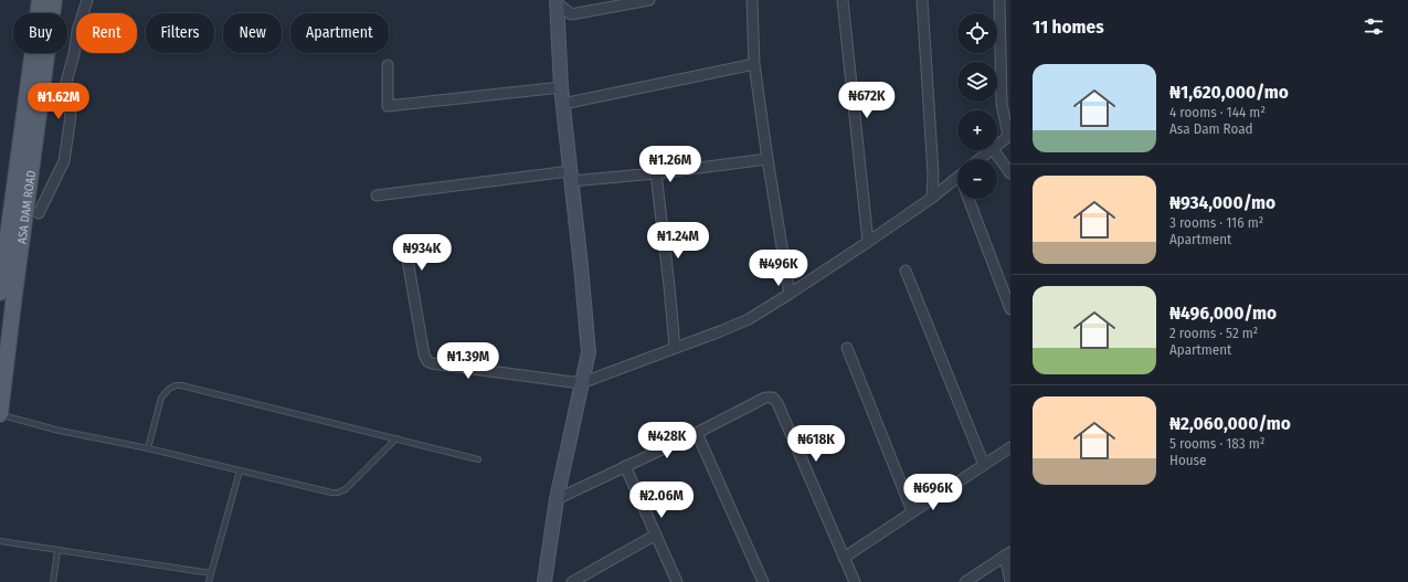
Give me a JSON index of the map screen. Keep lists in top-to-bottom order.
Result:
{
  "streets": {
    "main road": ["ASA DAM ROAD"]
  },
  "page": {
    "heading": "11 homes",
    "map_buttons": ["+", "−"],
    "chip": [
      "Buy",
      "Rent",
      "Filters",
      "New",
      "Apartment"
    ],
    "list": [
      {
        "name": "₦1,620,000/mo",
        "note": "4 rooms · 144 m² · Asa Dam Road"
      },
      {
        "name": "₦934,000/mo",
        "note": "3 rooms · 116 m² · Apartment"
      },
      {
        "name": "₦496,000/mo",
        "note": "2 rooms · 52 m² · Apartment"
      },
      {
        "name": "₦2,060,000/mo",
        "note": "5 rooms · 183 m² · House"
      }
    ],
    "price": [
      "₦672K",
      "₦1.62M",
      "₦1.26M",
      "₦1.24M",
      "₦934K",
      "₦496K",
      "₦1.39M",
      "₦428K",
      "₦618K",
      "₦696K",
      "₦2.06M"
    ]
  }
}
